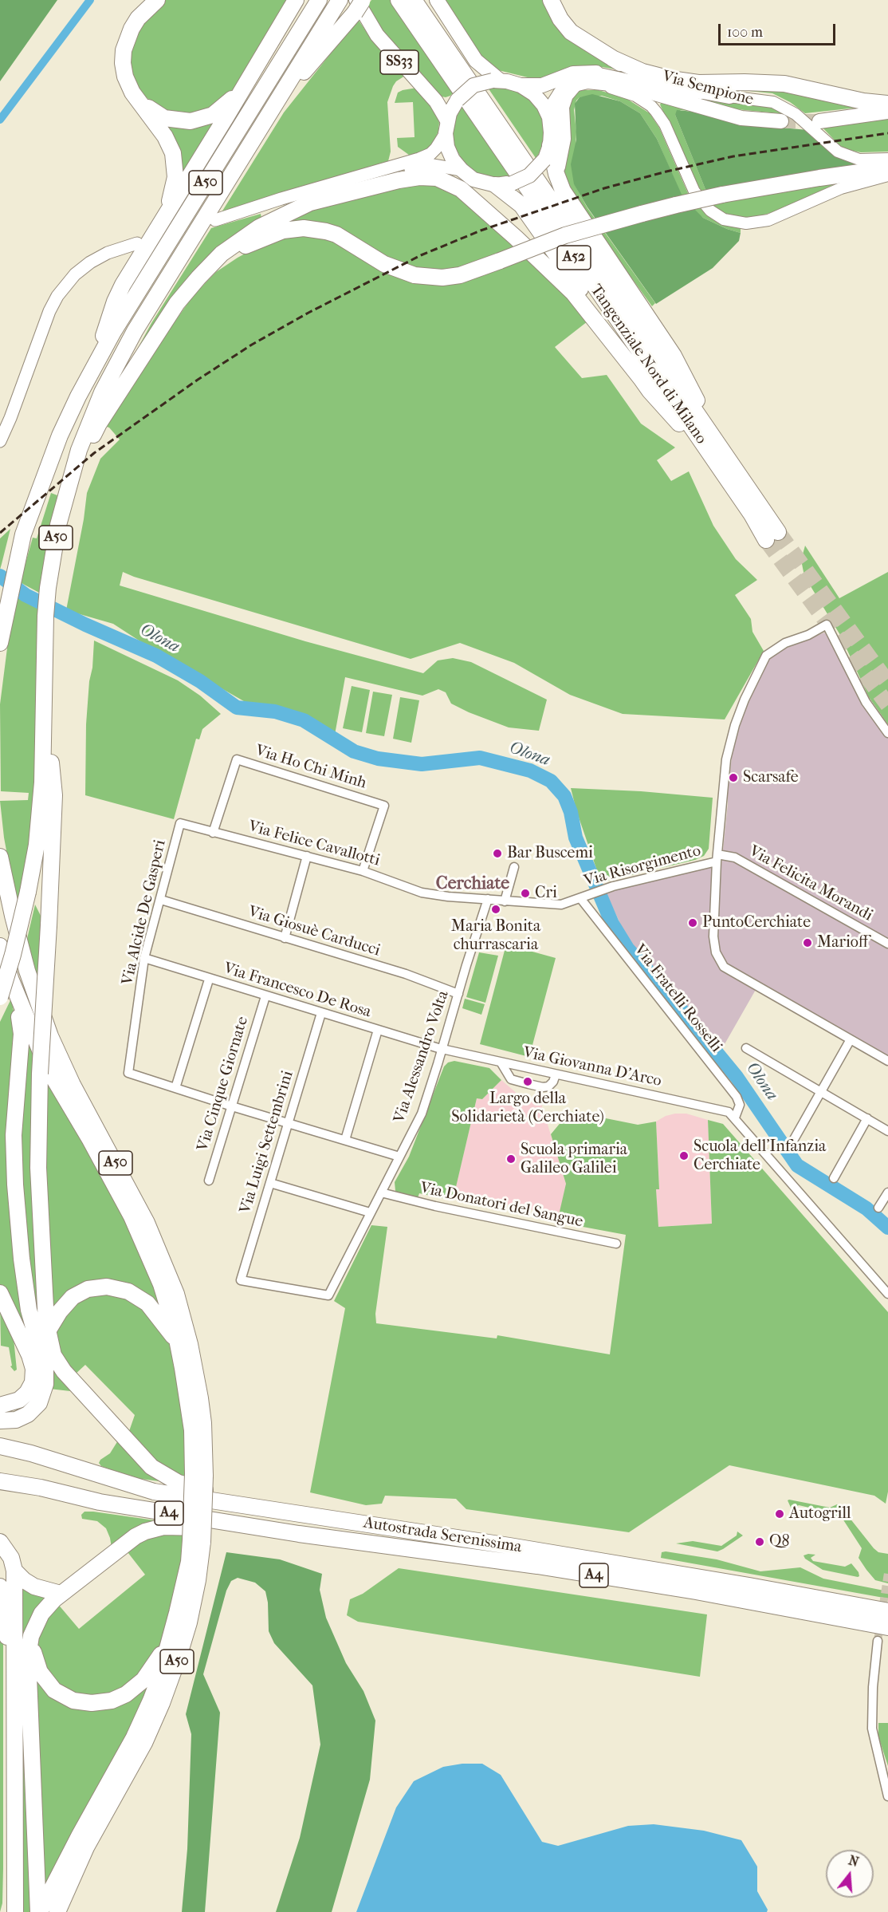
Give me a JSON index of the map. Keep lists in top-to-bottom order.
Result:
{
  "streets": {
    "highway": [
      "A50",
      "A52",
      "Tangenziale Nord di Milano",
      "A4",
      "Autostrada Serenissima"
    ],
    "main road": ["SS33", "Via Sempione"],
    "street": [
      "Via Ho Chi Minh",
      "Via Felice Cavallotti",
      "Via Risorgimento",
      "Via Felicita Morandi",
      "Via Alcide De Gasperi",
      "Via Giosuè Carducci",
      "Via Francesco De Rosa",
      "Via Fratelli Rosselli",
      "Via Alessandro Volta",
      "Via Giovanna D'Arco",
      "Via Cinque Giornate",
      "Via Luigi Settembrini",
      "Via Donatori del Sangue"
    ]
  },
  "crossings": [
    ["SS33", "Via Sempione"],
    ["Via Ho Chi Minh", "Via Felice Cavallotti"],
    ["Via Felice Cavallotti", "Via Risorgimento"],
    ["Via Felice Cavallotti", "Via Alcide De Gasperi"],
    ["Via Felice Cavallotti", "Via Alessandro Volta"],
    ["Via Risorgimento", "Via Felicita Morandi"],
    ["Via Risorgimento", "Via Fratelli Rosselli"],
    ["Via Alcide De Gasperi", "Via Giosuè Carducci"],
    ["Via Alcide De Gasperi", "Via Francesco De Rosa"],
    ["Via Alcide De Gasperi", "Via Alessandro Volta"],
    ["Via Alcide De Gasperi", "Via Cinque Giornate"],
    ["Via Alcide De Gasperi", "Via Luigi Settembrini"],
    ["Via Giosuè Carducci", "Via Alessandro Volta"],
    ["Via Francesco De Rosa", "Via Alessandro Volta"],
    ["Via Francesco De Rosa", "Via Giovanna D'Arco"],
    ["Via Francesco De Rosa", "Via Cinque Giornate"],
    ["Via Francesco De Rosa", "Via Luigi Settembrini"],
    ["Via Fratelli Rosselli", "Via Giovanna D'Arco"],
    ["Via Alessandro Volta", "Via Giovanna D'Arco"],
    ["Via Alessandro Volta", "Via Luigi Settembrini"],
    ["Via Alessandro Volta", "Via Donatori del Sangue"]
  ],
  "districts": ["Cerchiate"],
  "water": ["Olona"],
  "places": [
    "Scarsafe",
    "Bar Buscemi",
    "Cri",
    "Maria Bonita churrascaria",
    "PuntoCerchiate",
    "Marioff",
    "Largo della Solidarietà (Cerchiate)",
    "Scuola dell'Infanzia Cerchiate",
    "Scuola primaria Galileo Galilei",
    "Autogrill",
    "Q8"
  ],
  "scale_bar": "100 m",
  "north": "top"
}
